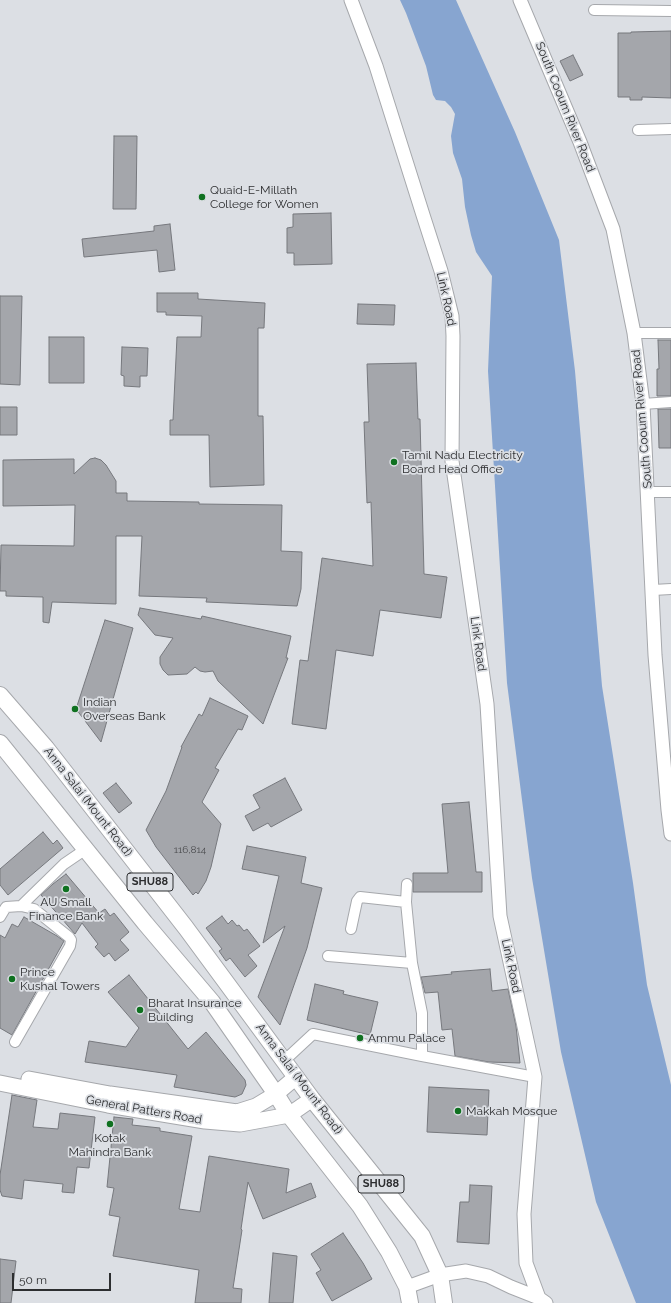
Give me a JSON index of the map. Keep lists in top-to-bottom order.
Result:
{
  "streets": {
    "main road": ["Anna Salai (Mount Road)", "SHU88", "General Patters Road"],
    "street": ["South Cooum River Road", "Link Road"]
  },
  "crossings": [
    ["Anna Salai (Mount Road)", "General Patters Road"],
    ["SHU88", "General Patters Road"]
  ],
  "places": [
    "Quaid-E-Millath College for Women",
    "Tamil Nadu Electricity Board Head Office",
    "Indian Overseas Bank",
    "AU Small Finance Bank",
    "Prince Kushal Towers",
    "Bharat Insurance Building",
    "Ammu Palace",
    "Makkah Mosque",
    "Kotak Mahindra Bank"
  ],
  "house_numbers": ["116,814"],
  "scale_bar": "50 m"
}
